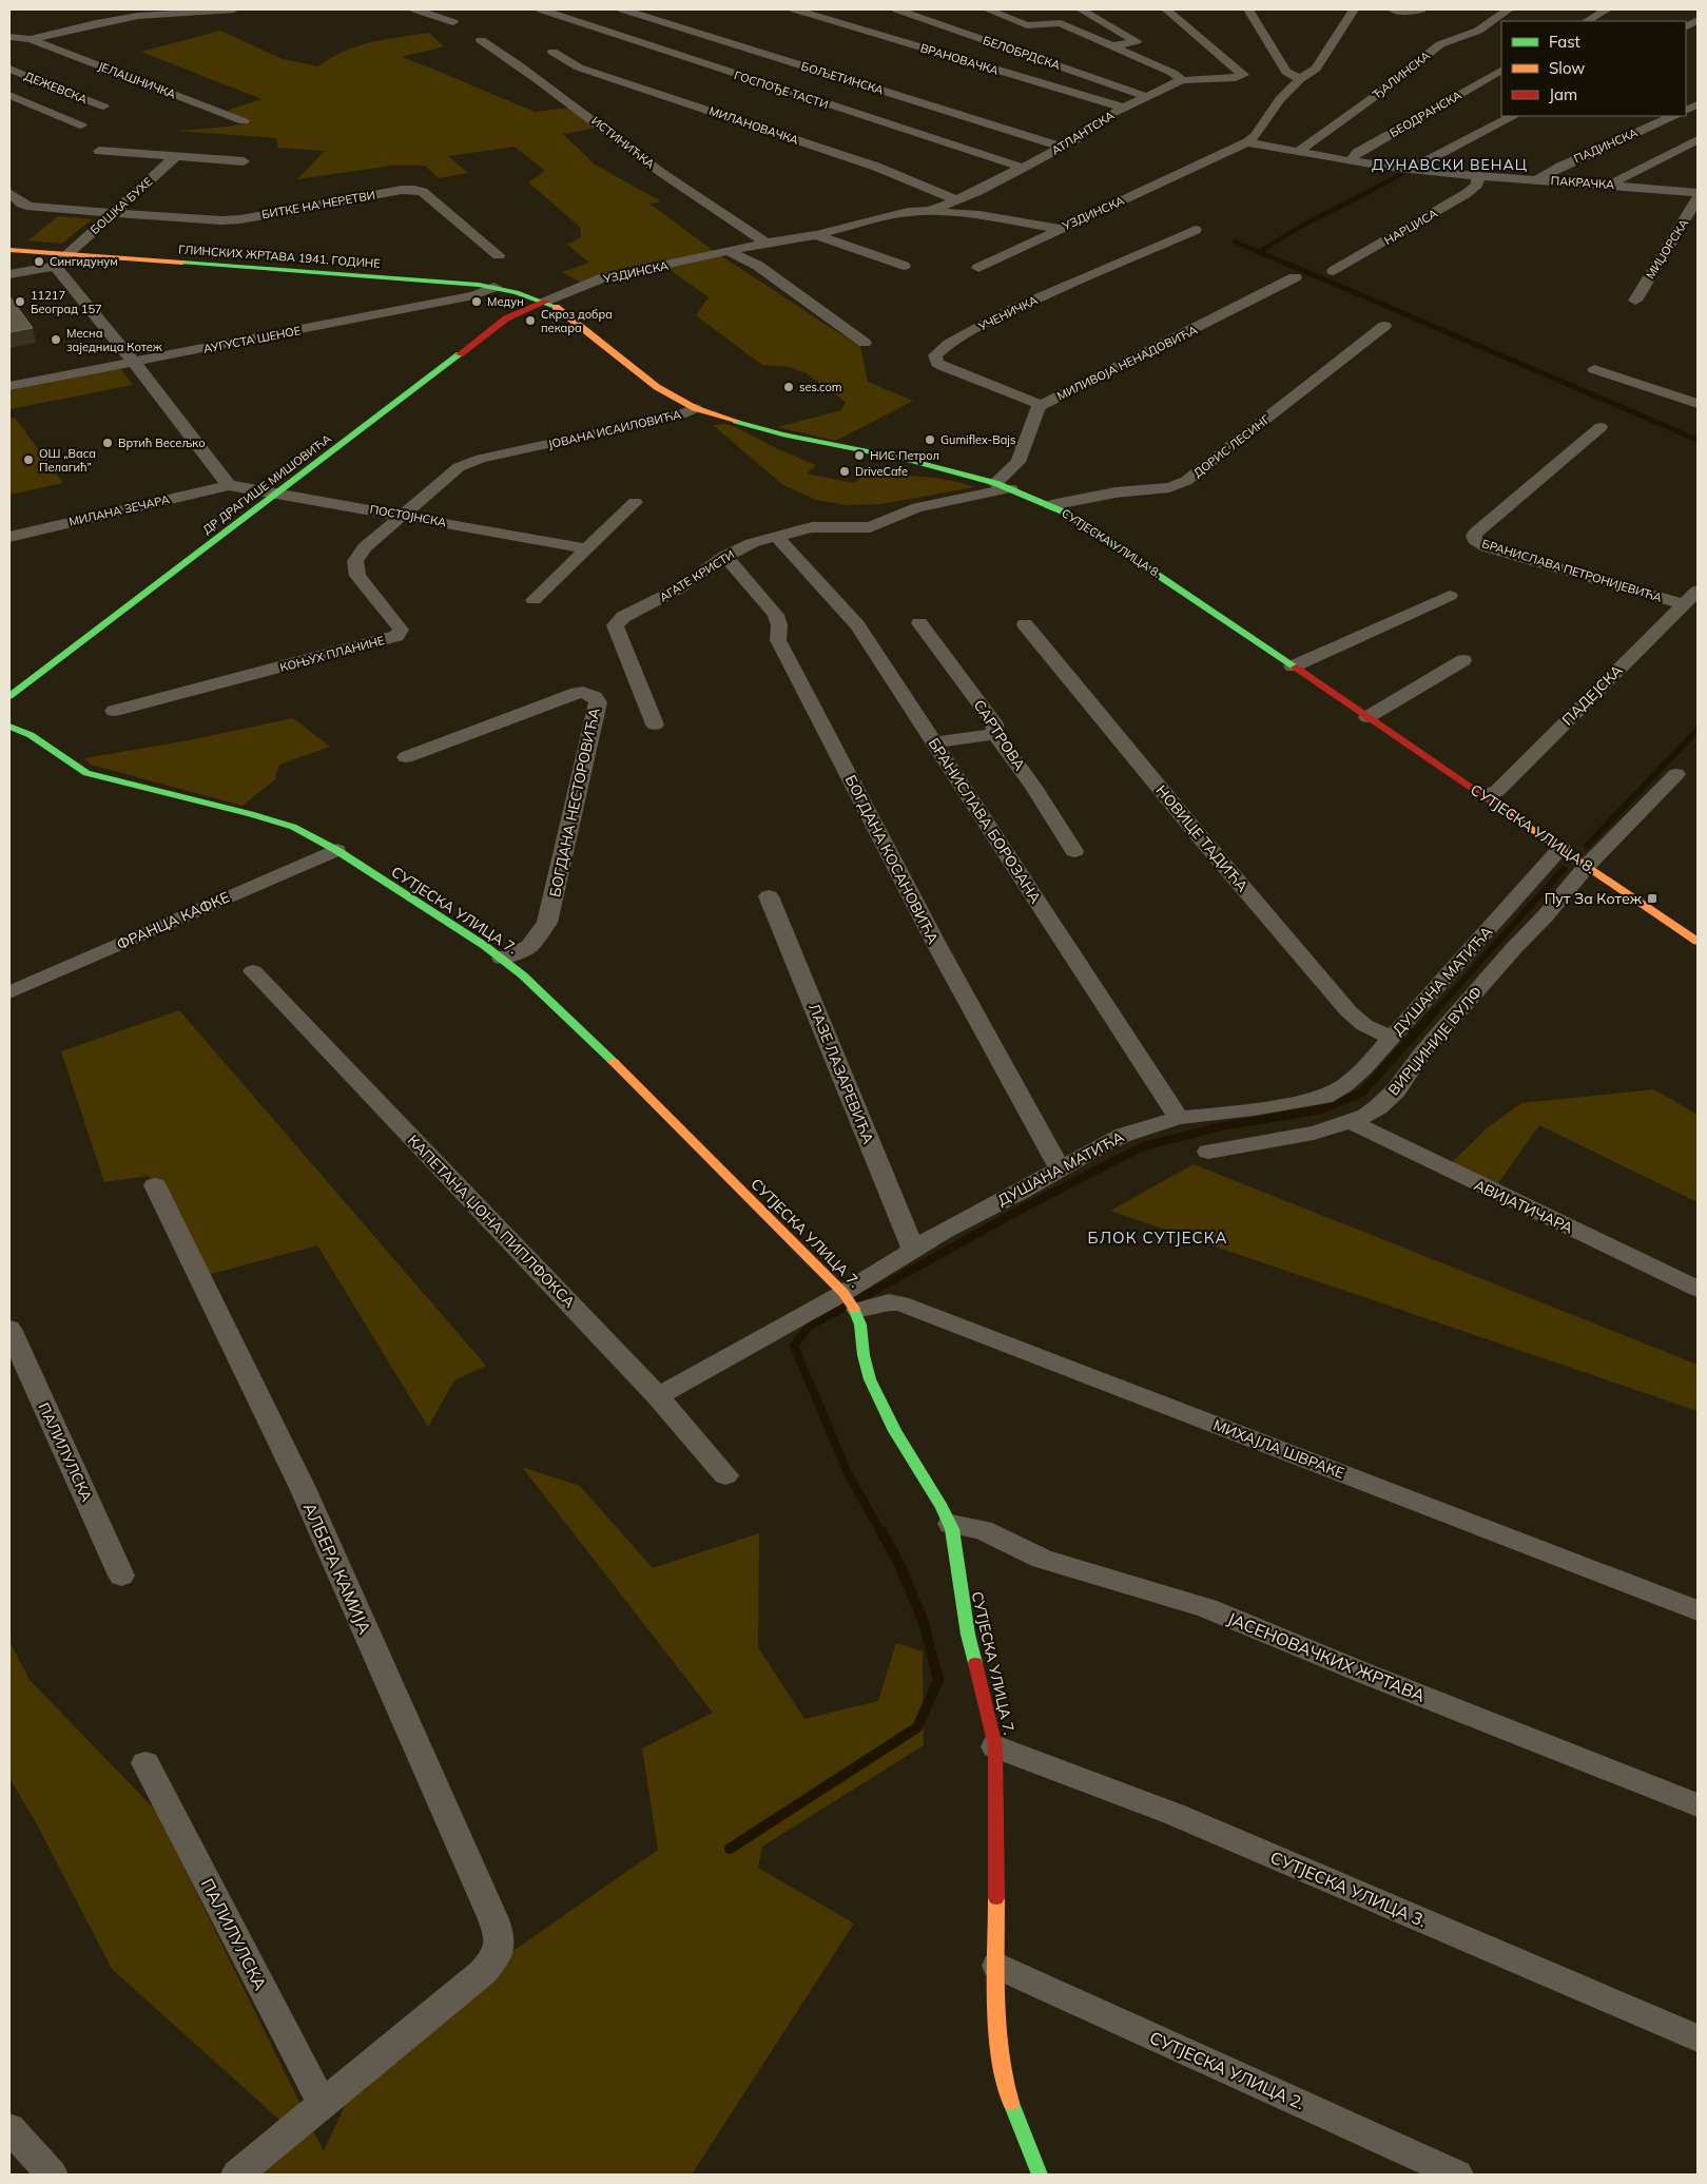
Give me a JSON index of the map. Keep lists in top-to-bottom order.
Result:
{
  "streets": {
    "street": [
      "БЕЛОБРДСКА",
      "ВРАНОВАЧКА",
      "ЂАЛИНСКА",
      "БОЉЕТИНСКА",
      "ЈЕЛАШНИЧКА",
      "ДЕЖЕВСКА",
      "ГОСПОЂЕ ТАСТИ",
      "БЕОДРАНСКА",
      "МИЛАНОВАЧКА",
      "АТЛАНТСКА",
      "ИСТИНИЋКА",
      "ПАДИНСКА",
      "ПАКРАЧКА",
      "БИТКЕ НА НЕРЕТВИ",
      "БОШКА БУХЕ",
      "УЗДИНСКА",
      "НАРЦИСА",
      "МИЏОРСКА",
      "ГЛИНСКИХ ЖРТАВА 1941. ГОДИНЕ",
      "УЧЕНИЧКА",
      "АУГУСТА ШЕНОЕ",
      "МИЛИВОЈА НЕНАДОВИЋА",
      "ЈОВАНА ИСАИЛОВИЋА",
      "ДОРИС ЛЕСИНГ",
      "ДР ДРАГИШЕ МИШОВИЋА",
      "МИЛАНА ЗЕЧАРА",
      "ПОСТОЈНСКА",
      "СУТЈЕСКА УЛИЦА 8.",
      "БРАНИСЛАВА ПЕТРОНИЈЕВИЋА",
      "АГАТЕ КРИСТИ",
      "КОЊУХ ПЛАНИНЕ",
      "ПАДЕЈСКА",
      "САРТРОВА",
      "БОГДАНА НЕСТОРОВИЋА",
      "БРАНИСЛАВА БОРОЗАНА",
      "НОВИЦЕ ТАДИЋА",
      "БОГДАНА КОСАНОВИЋА",
      "СУТЈЕСКА УЛИЦА 7.",
      "ФРАНЦА КАФКЕ",
      "ДУШАНА МАТИЋА",
      "ВИРЏИНИЈЕ ВУЛФ",
      "ЛАЗЕ ЛАЗАРЕВИЋА",
      "АВИЈАТИЧАРА",
      "КАПЕТАНА ЏОНА ПИПЛФОКСА",
      "МИХАЈЛА ШВРАКЕ",
      "ПАЛИЛУЛСКА",
      "АЛБЕРА КАМИЈА",
      "ЈАСЕНОВАЧКИХ ЖРТАВА",
      "СУТЈЕСКА УЛИЦА 3.",
      "СУТЈЕСКА УЛИЦА 2."
    ]
  },
  "crossings": [
    ["БЕЛОБРДСКА", "АТЛАНТСКА"],
    ["ВРАНОВАЧКА", "АТЛАНТСКА"],
    ["ЂАЛИНСКА", "ПАКРАЧКА"],
    ["БОЉЕТИНСКА", "АТЛАНТСКА"],
    ["ГОСПОЂЕ ТАСТИ", "АТЛАНТСКА"],
    ["БЕОДРАНСКА", "ПАКРАЧКА"],
    ["МИЛАНОВАЧКА", "АТЛАНТСКА"],
    ["АТЛАНТСКА", "УЗДИНСКА"],
    ["ИСТИНИЋКА", "УЗДИНСКА"],
    ["ПАДИНСКА", "ПАКРАЧКА"],
    ["ПАКРАЧКА", "УЗДИНСКА"],
    ["ПАКРАЧКА", "НАРЦИСА"],
    ["ПАКРАЧКА", "МИЏОРСКА"],
    ["БИТКЕ НА НЕРЕТВИ", "БОШКА БУХЕ"],
    ["БОШКА БУХЕ", "ГЛИНСКИХ ЖРТАВА 1941. ГОДИНЕ"],
    ["УЗДИНСКА", "ГЛИНСКИХ ЖРТАВА 1941. ГОДИНЕ"],
    ["УЗДИНСКА", "ЈОВАНА ИСАИЛОВИЋА"],
    ["УЗДИНСКА", "ДР ДРАГИШЕ МИШОВИЋА"],
    ["ГЛИНСКИХ ЖРТАВА 1941. ГОДИНЕ", "АУГУСТА ШЕНОЕ"],
    ["ГЛИНСКИХ ЖРТАВА 1941. ГОДИНЕ", "ЈОВАНА ИСАИЛОВИЋА"],
    ["ГЛИНСКИХ ЖРТАВА 1941. ГОДИНЕ", "ДР ДРАГИШЕ МИШОВИЋА"],
    ["УЧЕНИЧКА", "МИЛИВОЈА НЕНАДОВИЋА"],
    ["МИЛИВОЈА НЕНАДОВИЋА", "СУТЈЕСКА УЛИЦА 8."],
    ["МИЛИВОЈА НЕНАДОВИЋА", "АГАТЕ КРИСТИ"],
    ["ЈОВАНА ИСАИЛОВИЋА", "ДР ДРАГИШЕ МИШОВИЋА"],
    ["ЈОВАНА ИСАИЛОВИЋА", "ПОСТОЈНСКА"],
    ["ЈОВАНА ИСАИЛОВИЋА", "СУТЈЕСКА УЛИЦА 8."],
    ["ЈОВАНА ИСАИЛОВИЋА", "КОЊУХ ПЛАНИНЕ"],
    ["ДОРИС ЛЕСИНГ", "СУТЈЕСКА УЛИЦА 8."],
    ["ДР ДРАГИШЕ МИШОВИЋА", "ПОСТОЈНСКА"],
    ["МИЛАНА ЗЕЧАРА", "ПОСТОЈНСКА"],
    ["ПОСТОЈНСКА", "КОЊУХ ПЛАНИНЕ"],
    ["СУТЈЕСКА УЛИЦА 8.", "АГАТЕ КРИСТИ"],
    ["СУТЈЕСКА УЛИЦА 8.", "ПАДЕЈСКА"],
    ["СУТЈЕСКА УЛИЦА 8.", "ДУШАНА МАТИЋА"],
    ["СУТЈЕСКА УЛИЦА 8.", "ВИРЏИНИЈЕ ВУЛФ"],
    ["БРАНИСЛАВА ПЕТРОНИЈЕВИЋА", "ПАДЕЈСКА"],
    ["АГАТЕ КРИСТИ", "БРАНИСЛАВА БОРОЗАНА"],
    ["АГАТЕ КРИСТИ", "БОГДАНА КОСАНОВИЋА"],
    ["БОГДАНА НЕСТОРОВИЋА", "СУТЈЕСКА УЛИЦА 7."],
    ["БРАНИСЛАВА БОРОЗАНА", "ДУШАНА МАТИЋА"],
    ["НОВИЦЕ ТАДИЋА", "ДУШАНА МАТИЋА"],
    ["БОГДАНА КОСАНОВИЋА", "ДУШАНА МАТИЋА"],
    ["СУТЈЕСКА УЛИЦА 7.", "ФРАНЦА КАФКЕ"],
    ["СУТЈЕСКА УЛИЦА 7.", "ДУШАНА МАТИЋА"],
    ["СУТЈЕСКА УЛИЦА 7.", "МИХАЈЛА ШВРАКЕ"],
    ["СУТЈЕСКА УЛИЦА 7.", "ЈАСЕНОВАЧКИХ ЖРТАВА"],
    ["СУТЈЕСКА УЛИЦА 7.", "СУТЈЕСКА УЛИЦА 3."],
    ["СУТЈЕСКА УЛИЦА 7.", "СУТЈЕСКА УЛИЦА 2."],
    ["ДУШАНА МАТИЋА", "ЛАЗЕ ЛАЗАРЕВИЋА"],
    ["ДУШАНА МАТИЋА", "КАПЕТАНА ЏОНА ПИПЛФОКСА"],
    ["ДУШАНА МАТИЋА", "МИХАЈЛА ШВРАКЕ"],
    ["ВИРЏИНИЈЕ ВУЛФ", "АВИЈАТИЧАРА"],
    ["ПАЛИЛУЛСКА", "АЛБЕРА КАМИЈА"]
  ],
  "districts": ["ДУНАВСКИ ВЕНАЦ", "БЛОК СУТЈЕСКА"],
  "places": {
    "other": [
      "Сингидунум",
      "11217 Београд 157",
      "Медун",
      "Скроз добра пекара",
      "Месна заједница Котеж",
      "ses.com",
      "Gumiflex-Bajs",
      "Вртић Весељко",
      "НИС Петрол",
      "ОШ „Васа Пелагић”",
      "DriveCafe"
    ],
    "transit": ["Пут За Котеж"]
  },
  "legend": ["Fast", "Slow", "Jam"]
}
